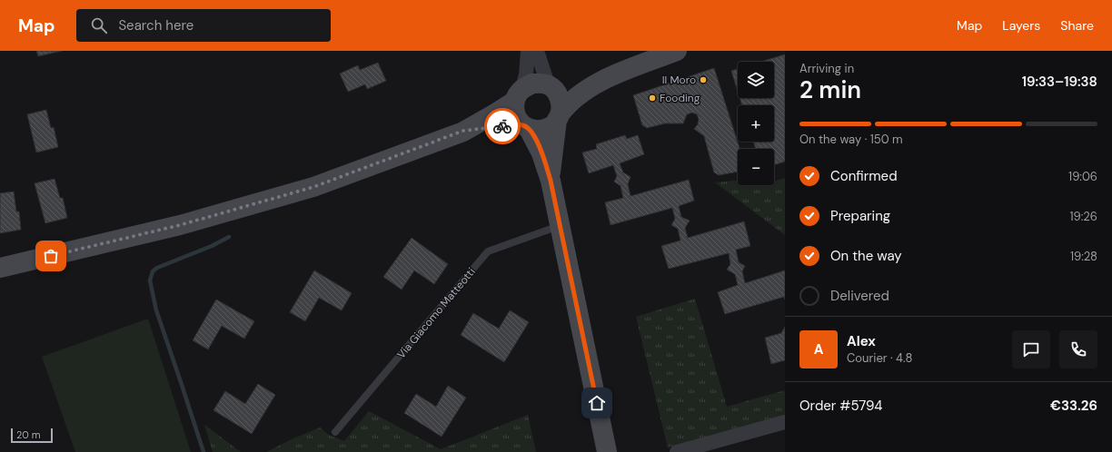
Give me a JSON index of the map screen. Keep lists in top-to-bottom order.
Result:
{
  "streets": {
    "lane": ["Via Giacomo Matteotti"]
  },
  "places": ["Il Moro", "Fooding"],
  "scale_bar": "20 m",
  "page": {
    "header": "Map",
    "search": "Search here",
    "nav": ["Map", "Layers", "Share"],
    "heading": ["2 min", "Arriving in", "19:33–19:38"],
    "panel": [
      "Alex",
      "Courier · 4.8",
      "Order #5794",
      "€33.26"
    ],
    "map_buttons": ["+", "−"],
    "bar": "On the way · 150 m",
    "list": [
      ["Confirmed", "19:06"],
      ["Preparing", "19:26"],
      ["On the way", "19:28"],
      "Delivered"
    ],
    "round": "A",
    "scale": "20 m"
  }
}
